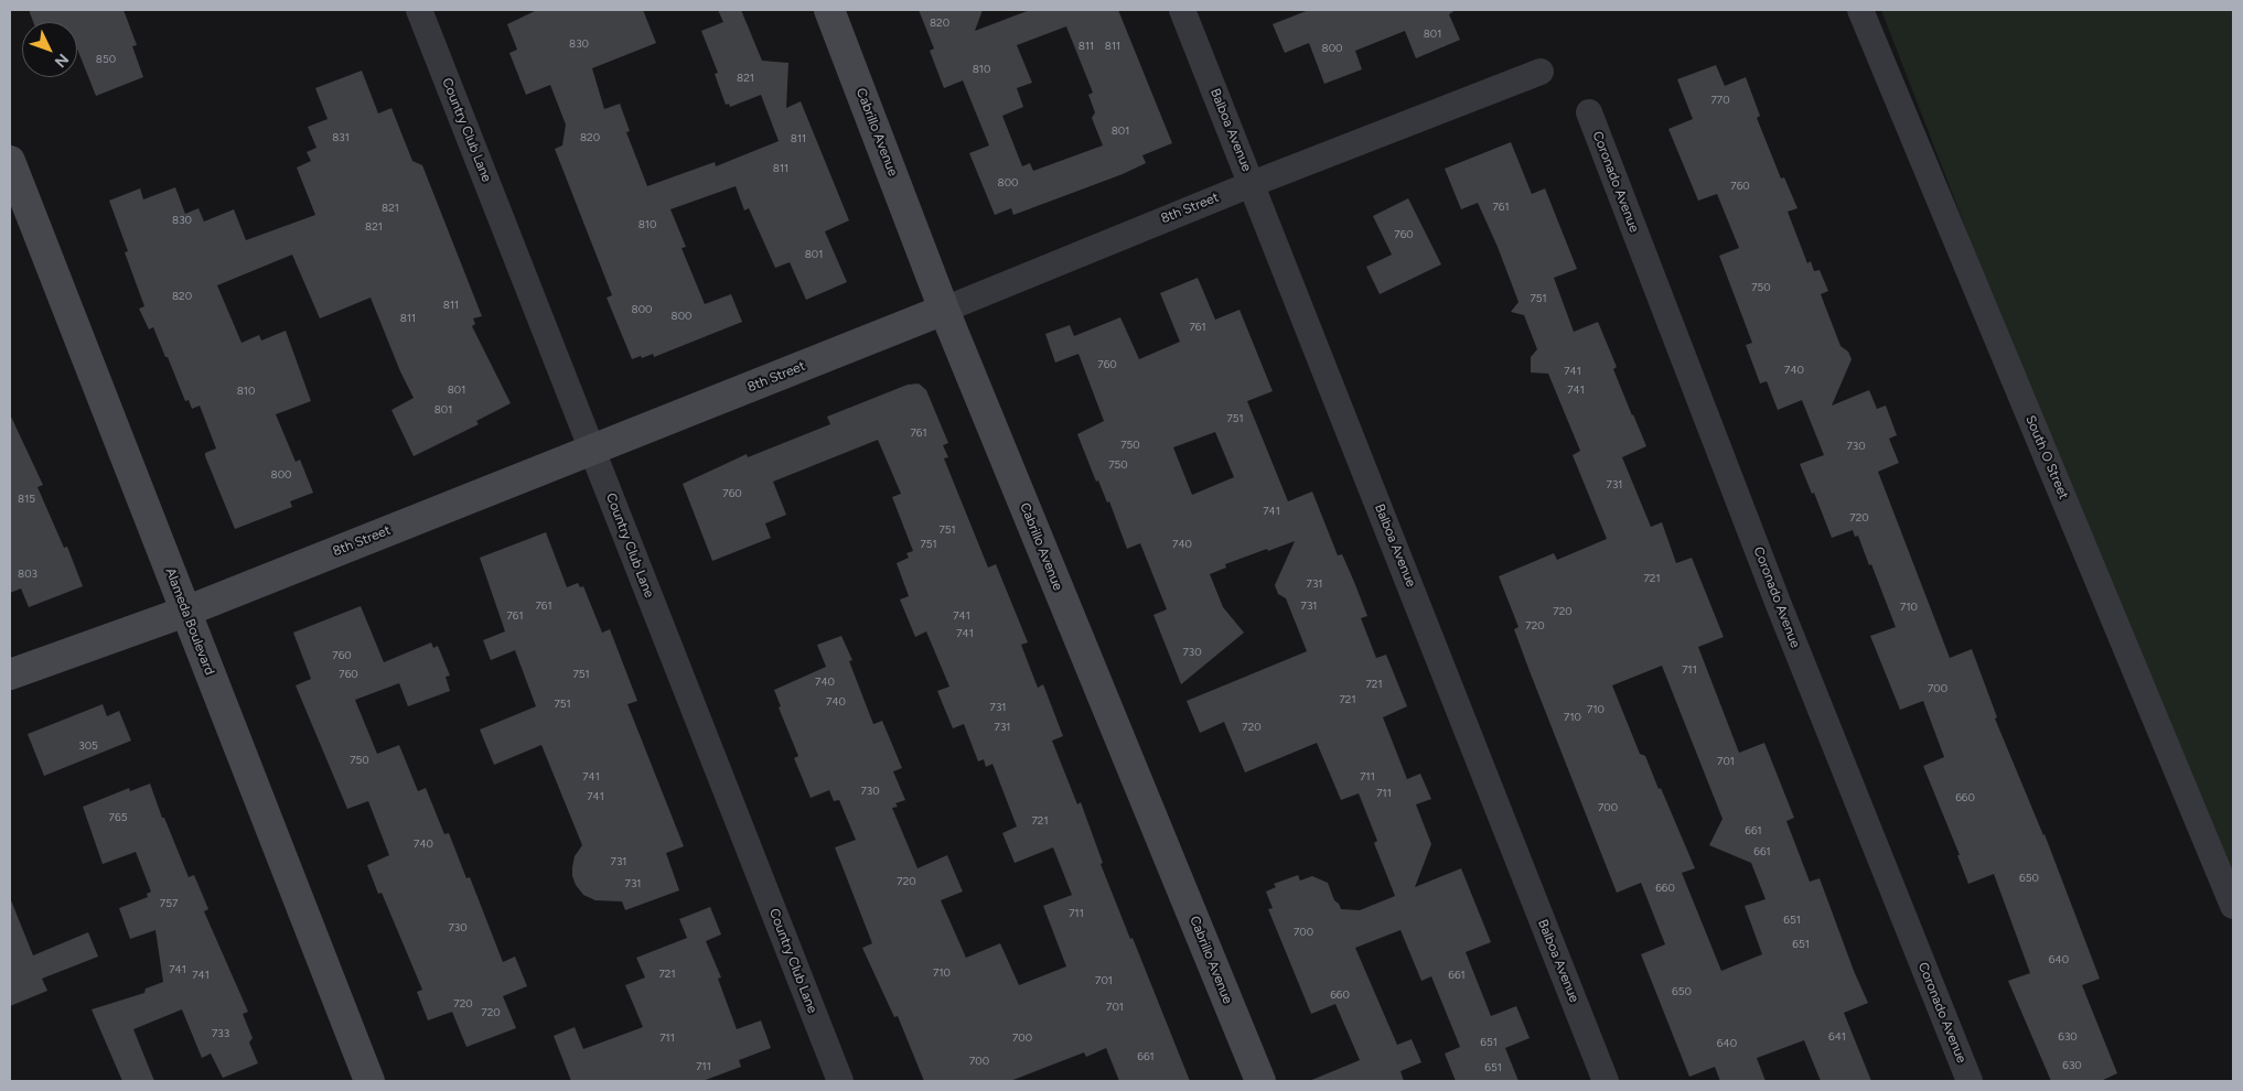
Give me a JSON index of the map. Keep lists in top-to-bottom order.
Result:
{
  "streets": {
    "street": [
      "Country Club Lane",
      "Balboa Avenue",
      "Cabrillo Avenue",
      "Coronado Avenue",
      "8th Street",
      "South O Street",
      "Alameda Boulevard"
    ]
  },
  "crossings": [
    ["Country Club Lane", "8th Street"],
    ["Balboa Avenue", "8th Street"],
    ["Cabrillo Avenue", "8th Street"],
    ["8th Street", "Alameda Boulevard"]
  ],
  "house_numbers": [
    "820",
    "801",
    "830",
    "811",
    "811",
    "800",
    "850",
    "810",
    "821",
    "770",
    "801",
    "831",
    "820",
    "811",
    "811",
    "800",
    "760",
    "761",
    "821",
    "830",
    "810",
    "821",
    "760",
    "801",
    "750",
    "820",
    "751",
    "811",
    "800",
    "800",
    "811",
    "761",
    "760",
    "740",
    "741",
    "801",
    "741",
    "810",
    "801",
    "751",
    "761",
    "750",
    "730",
    "750",
    "800",
    "731",
    "760",
    "815",
    "741",
    "720",
    "751",
    "751",
    "740",
    "803",
    "721",
    "731",
    "761",
    "731",
    "710",
    "720",
    "761",
    "741",
    "720",
    "741",
    "730",
    "760",
    "711",
    "760",
    "751",
    "740",
    "721",
    "700",
    "721",
    "740",
    "751",
    "731",
    "710",
    "710",
    "731",
    "720",
    "305",
    "750",
    "701",
    "741",
    "711",
    "730",
    "711",
    "741",
    "660",
    "700",
    "765",
    "721",
    "661",
    "740",
    "661",
    "731",
    "650",
    "720",
    "731",
    "660",
    "757",
    "711",
    "651",
    "730",
    "700",
    "651",
    "640",
    "741",
    "710",
    "721",
    "741",
    "661",
    "701",
    "650",
    "660",
    "720",
    "701",
    "720",
    "733",
    "641",
    "630",
    "711",
    "700",
    "651",
    "640",
    "661",
    "700",
    "630",
    "711",
    "651"
  ],
  "north": "bottom right"
}
